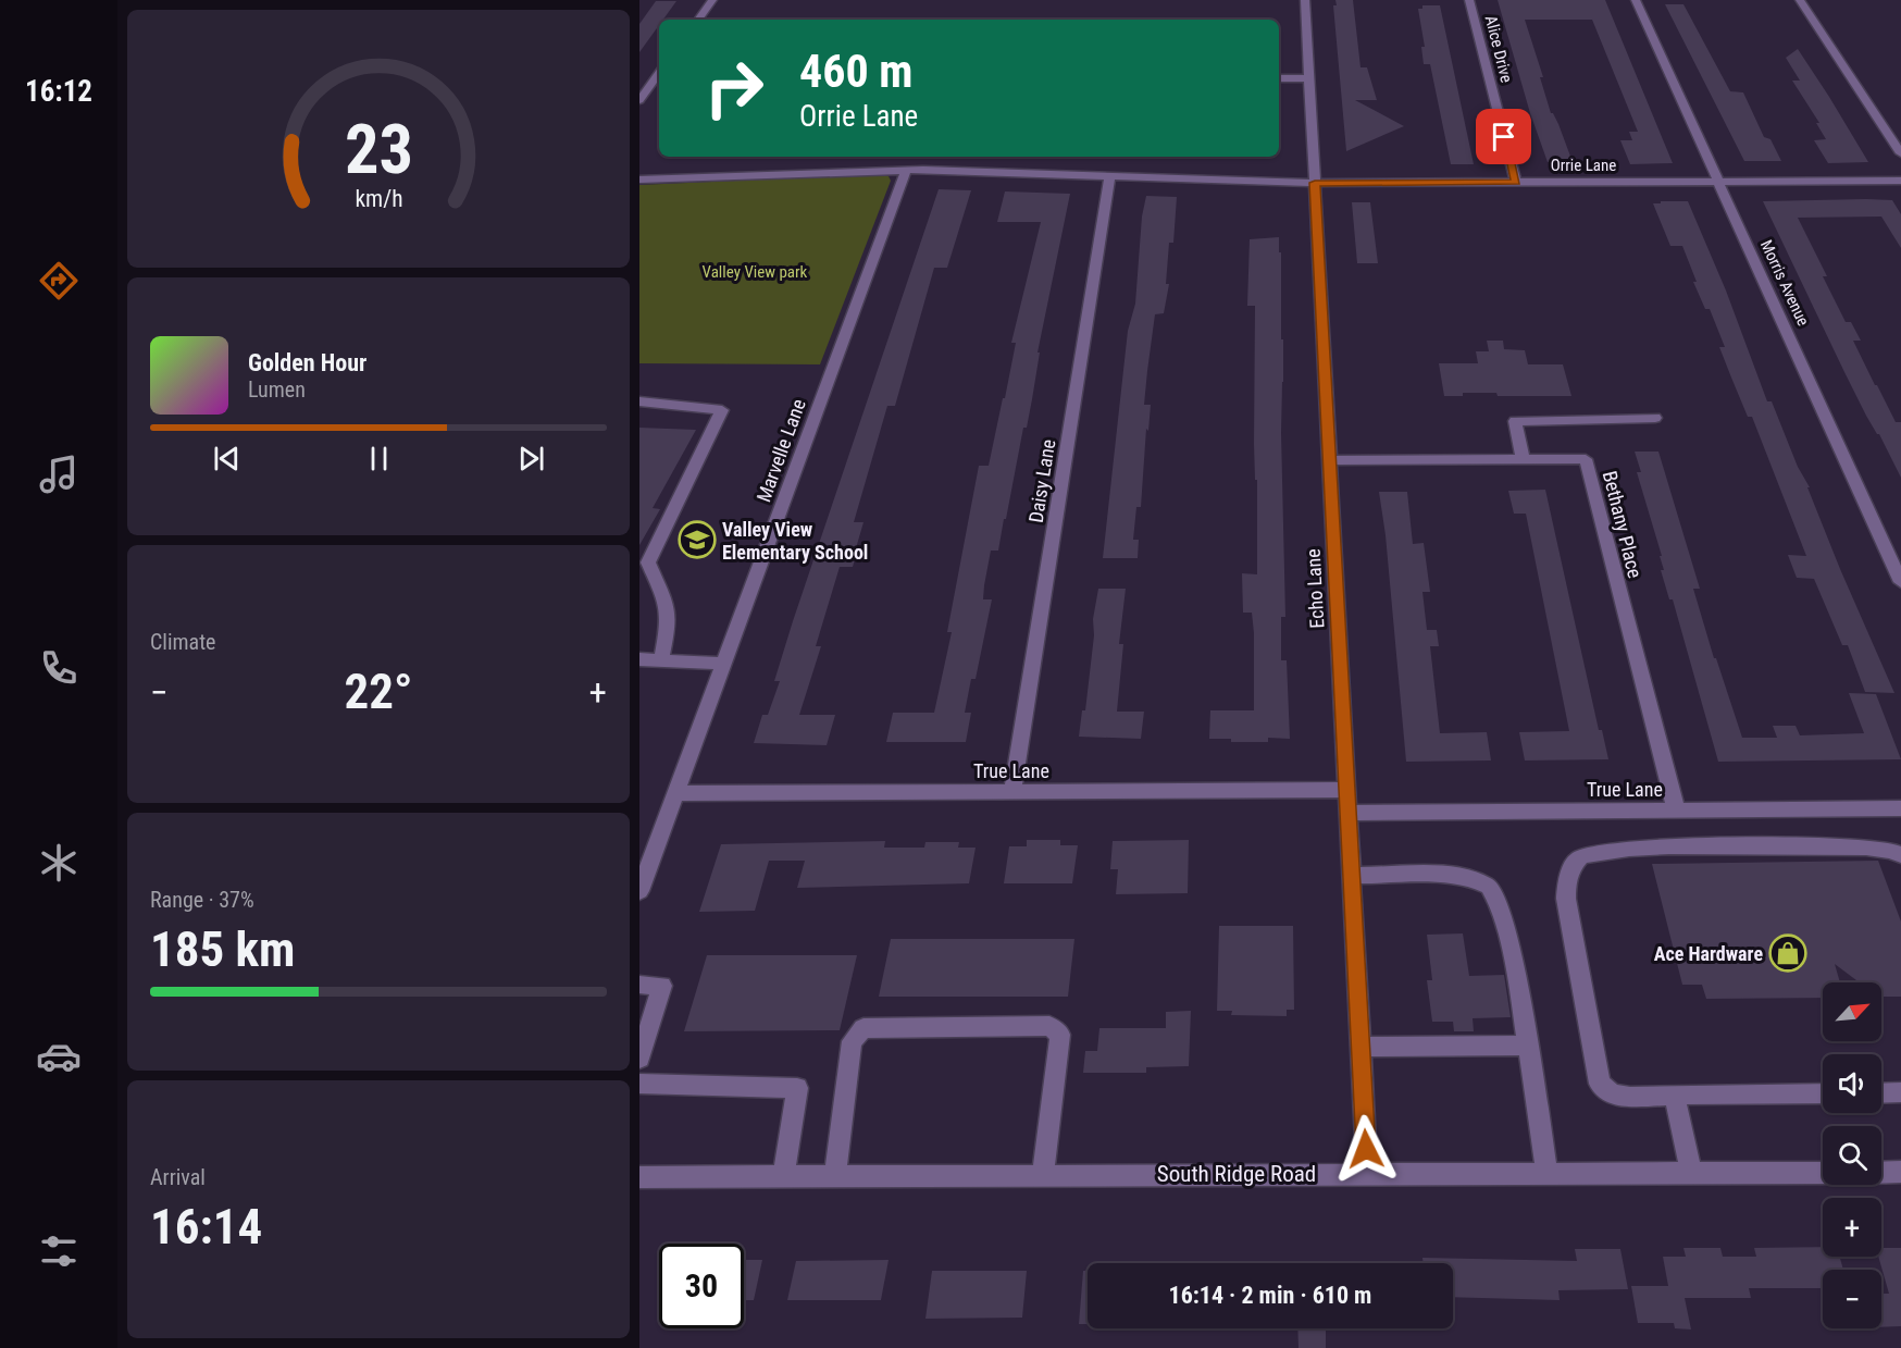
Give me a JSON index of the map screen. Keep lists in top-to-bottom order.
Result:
{
  "streets": {
    "street": [
      "Alice Drive",
      "Orrie Lane",
      "Morris Avenue",
      "Marvelle Lane",
      "Daisy Lane",
      "Bethany Place",
      "Echo Lane",
      "True Lane",
      "South Ridge Road"
    ]
  },
  "crossings": [
    ["Alice Drive", "Orrie Lane"],
    ["Orrie Lane", "Morris Avenue"],
    ["Orrie Lane", "Marvelle Lane"],
    ["Orrie Lane", "Daisy Lane"],
    ["Orrie Lane", "Echo Lane"],
    ["Marvelle Lane", "True Lane"],
    ["Daisy Lane", "True Lane"],
    ["Bethany Place", "Echo Lane"],
    ["Bethany Place", "True Lane"],
    ["Echo Lane", "True Lane"],
    ["Echo Lane", "South Ridge Road"]
  ],
  "parks": ["Valley View park"],
  "places": {
    "school or university": ["Valley View Elementary School"],
    "shop": ["Ace Hardware"]
  },
  "north": "top right",
  "page": {
    "tabs": "16:12",
    "turn": ["460 m", "Orrie Lane"],
    "song": ["Golden Hour", "Lumen"],
    "tile": [
      "Climate",
      ["Range · 37%", "185 km"],
      ["Arrival", "16:14"]
    ],
    "heat": ["−", "22°", "+"],
    "map_buttons": ["+", "−"],
    "limit": "30",
    "trip": "16:14 · 2 min · 610 m",
    "gauge": ["23", "km/h"]
  }
}
